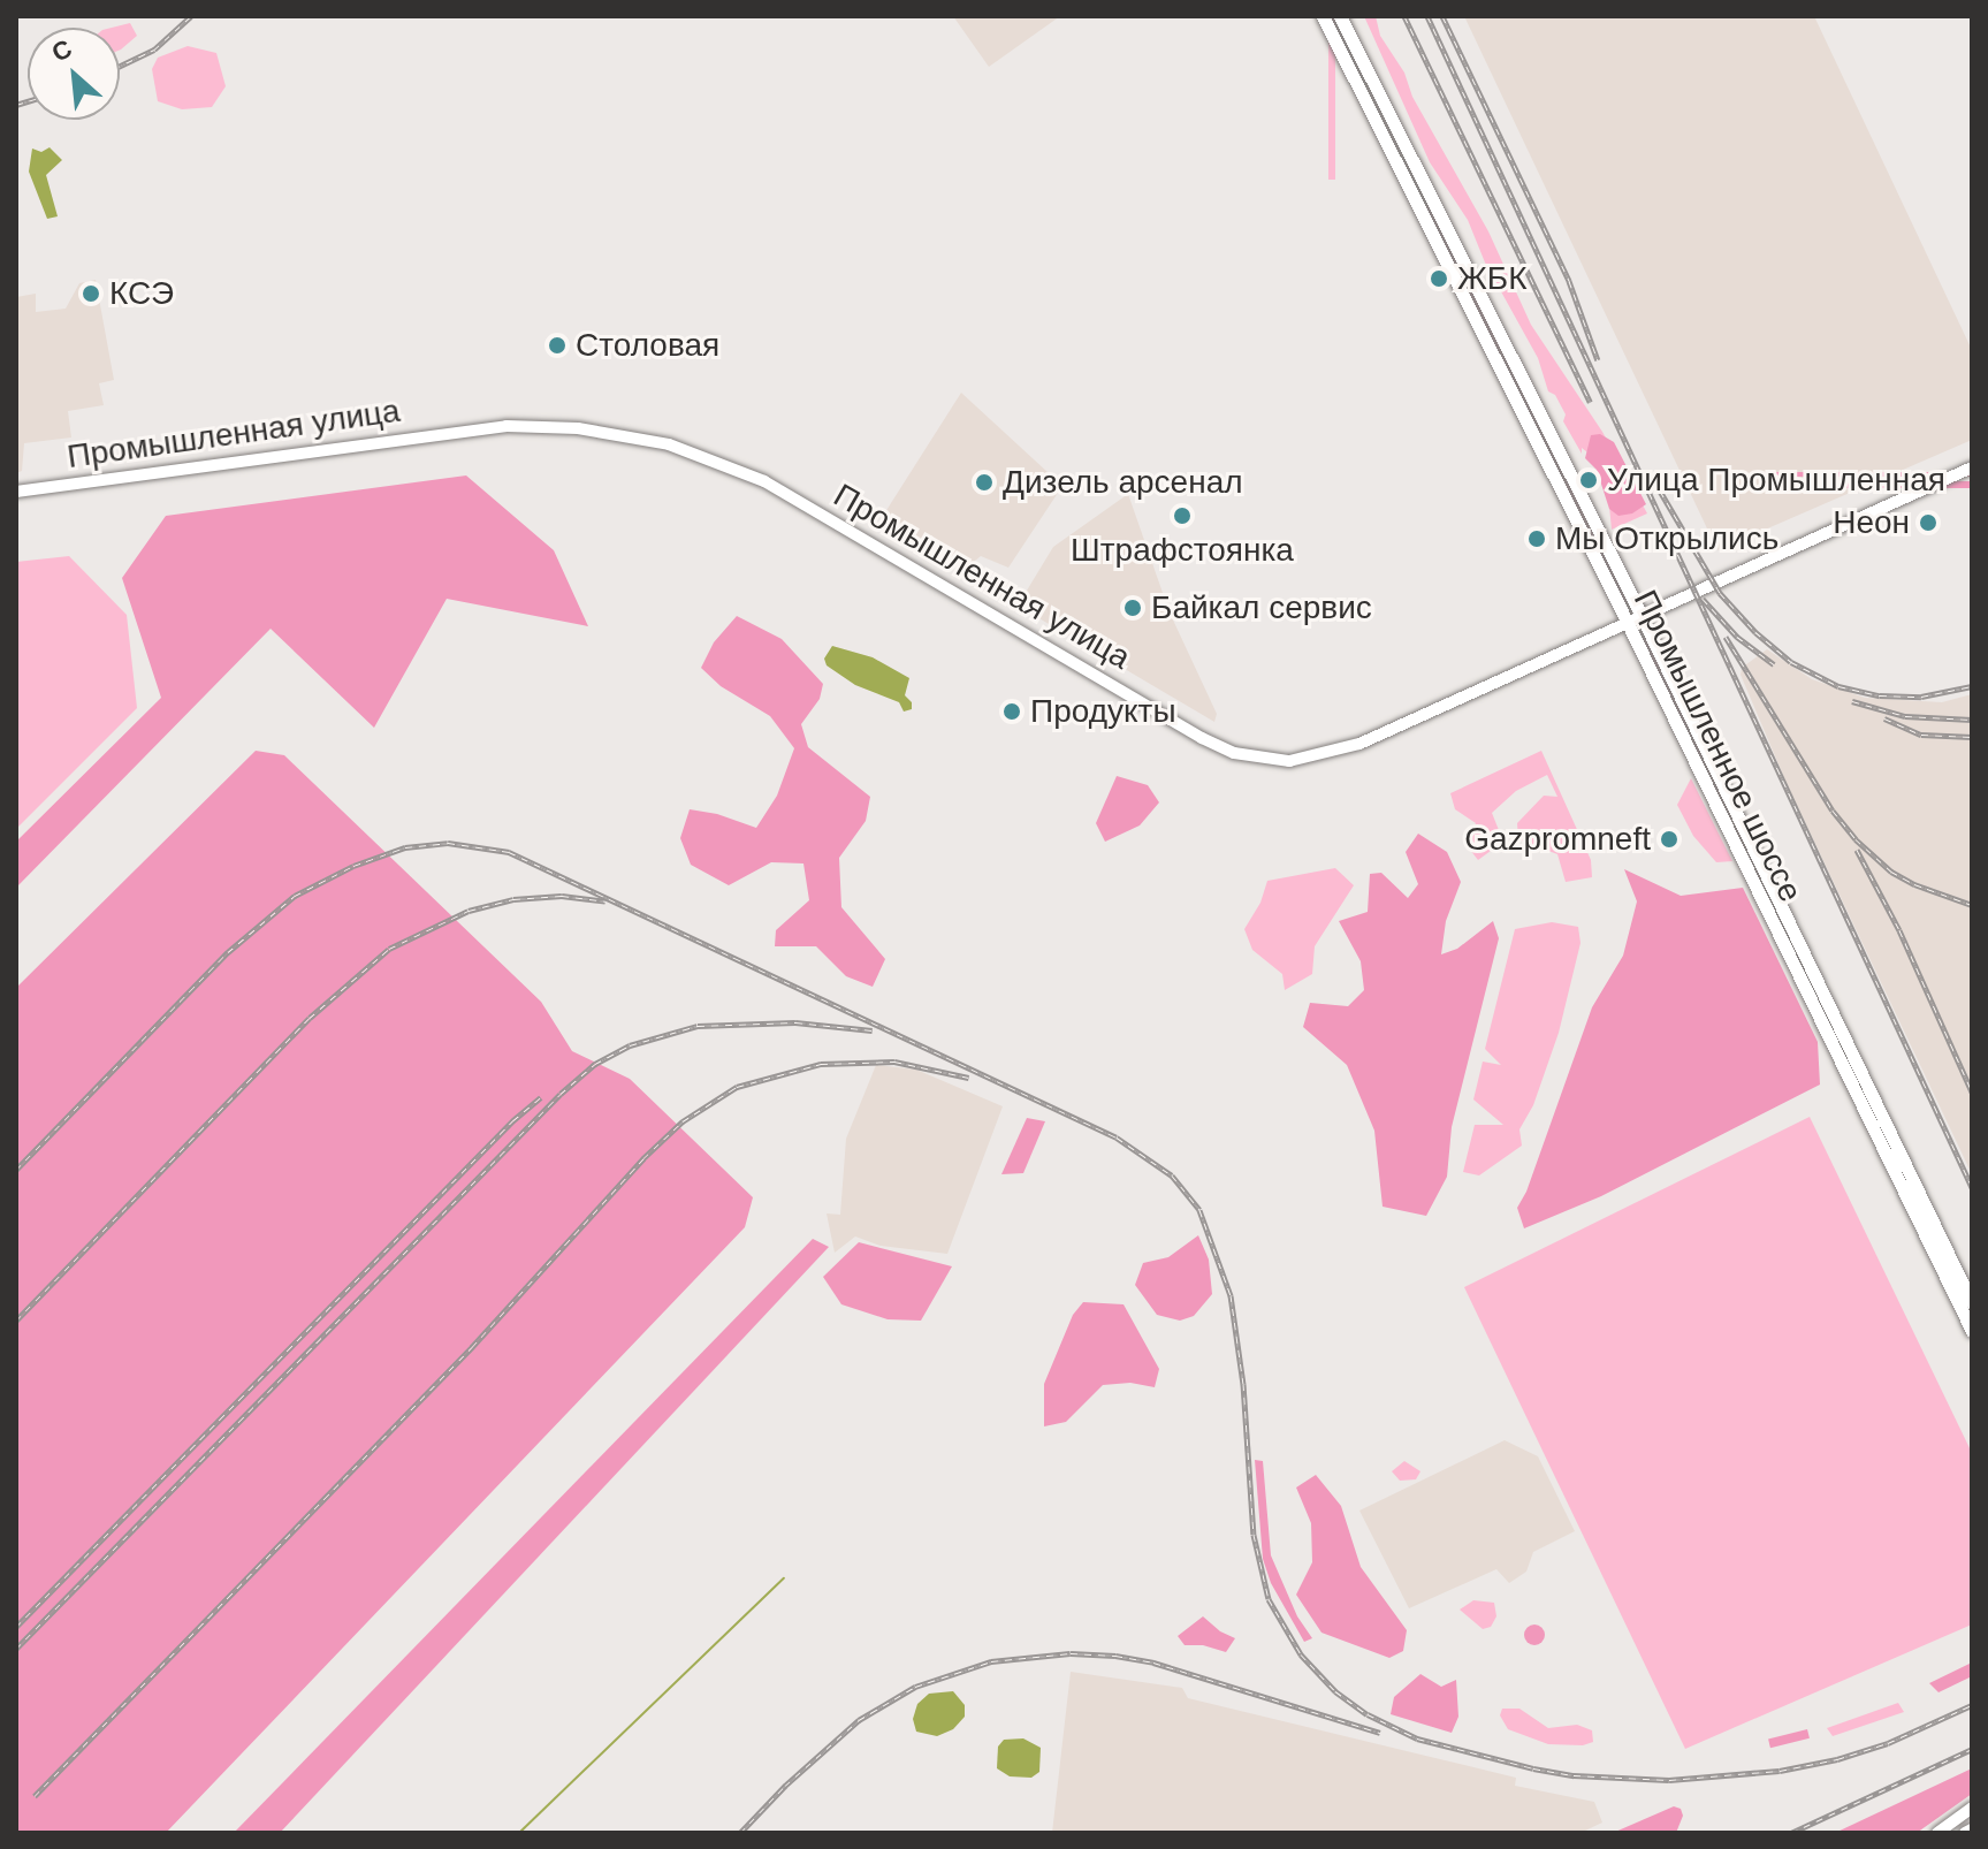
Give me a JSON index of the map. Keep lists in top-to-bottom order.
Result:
{
  "streets": {
    "main road": ["Промышленное шоссе"],
    "street": ["Промышленная улица"]
  },
  "crossings": [
    ["Промышленная улица", "Промышленное шоссе"]
  ],
  "places": [
    "ЖБК",
    "КСЭ",
    "Столовая",
    "Улица Промышленная",
    "Дизель арсенал",
    "Штрафстоянка",
    "Неон",
    "Мы Открылись",
    "Байкал сервис",
    "Продукты",
    "Gazpromneft"
  ],
  "north": "top left"
}
